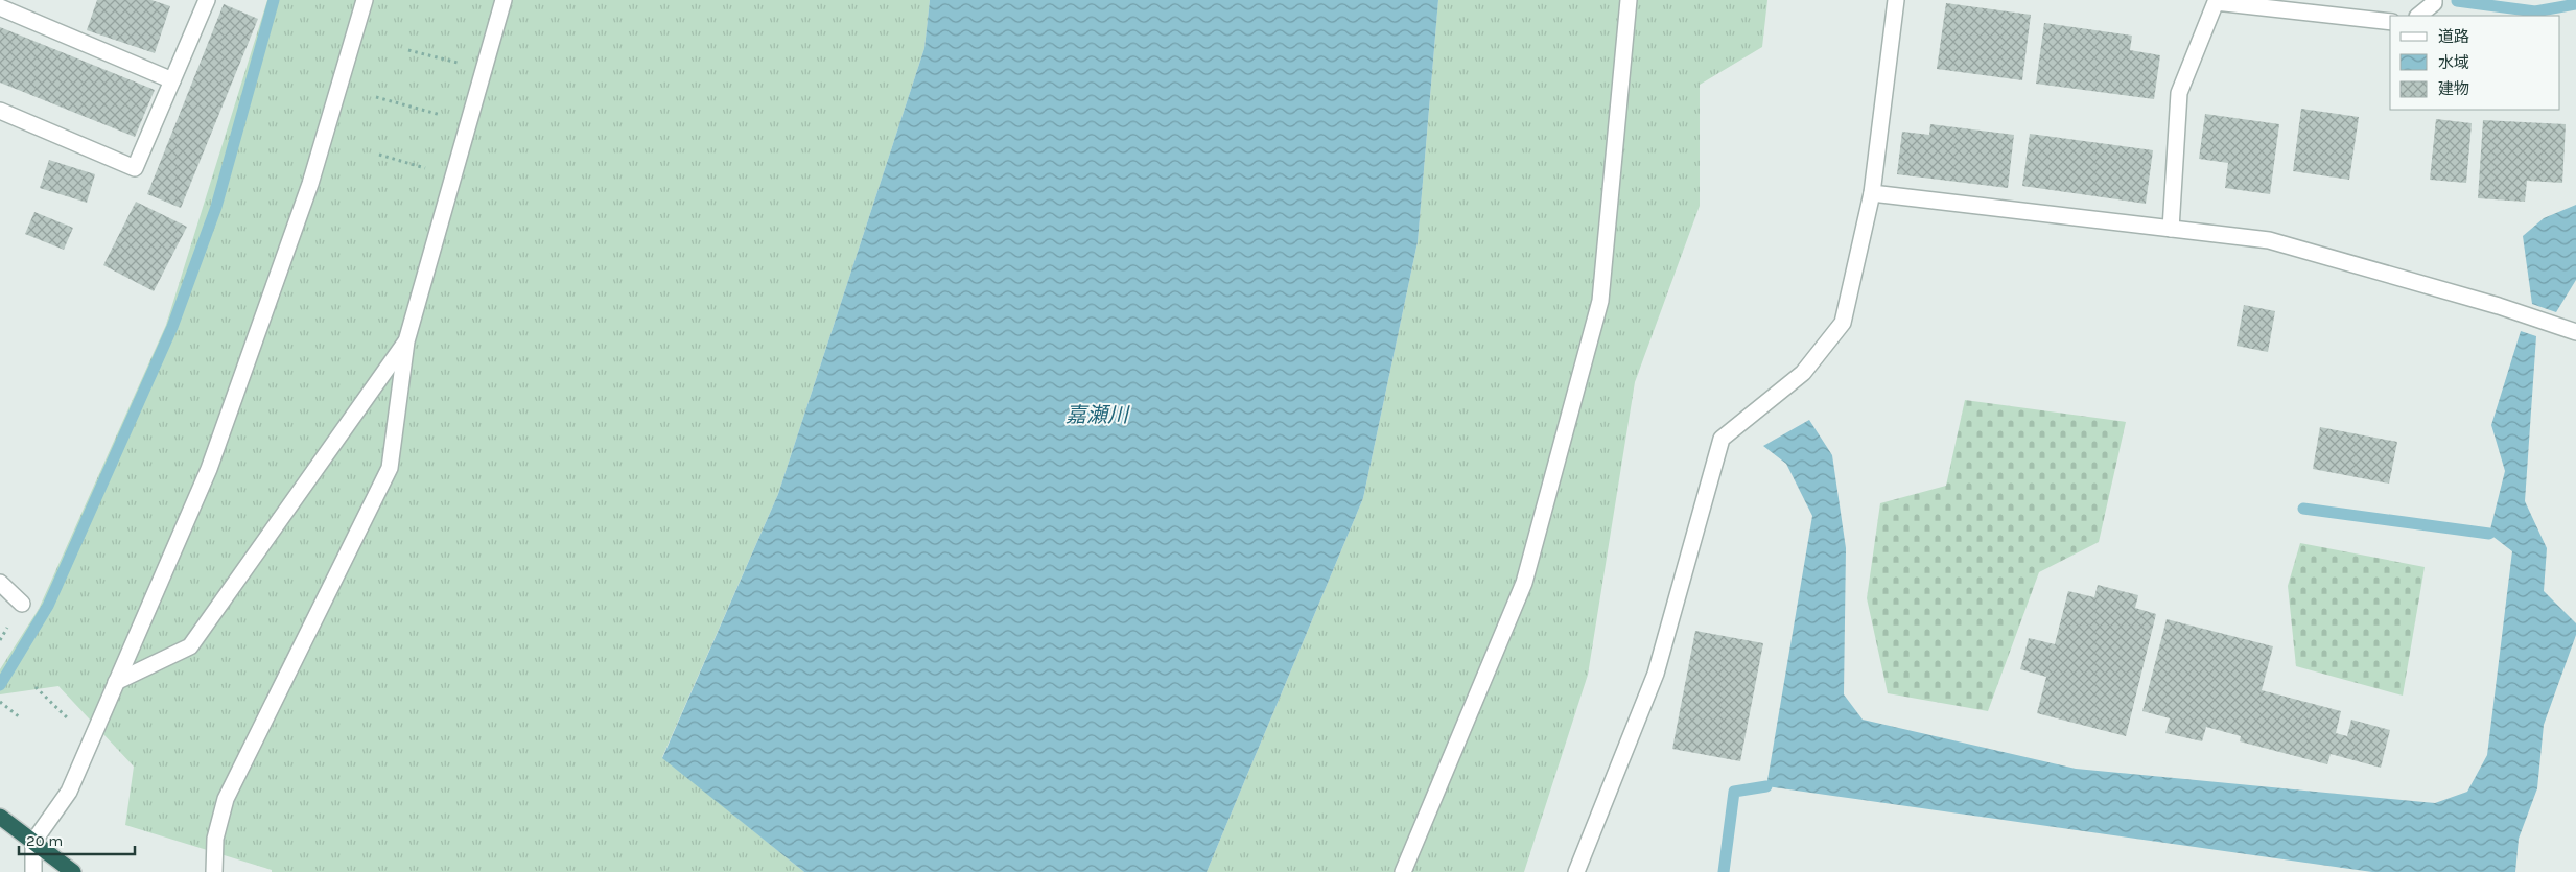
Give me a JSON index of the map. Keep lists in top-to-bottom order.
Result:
{
  "water": ["嘉瀬川"],
  "legend": ["道路", "水域", "建物"],
  "scale_bar": "20 m"
}
